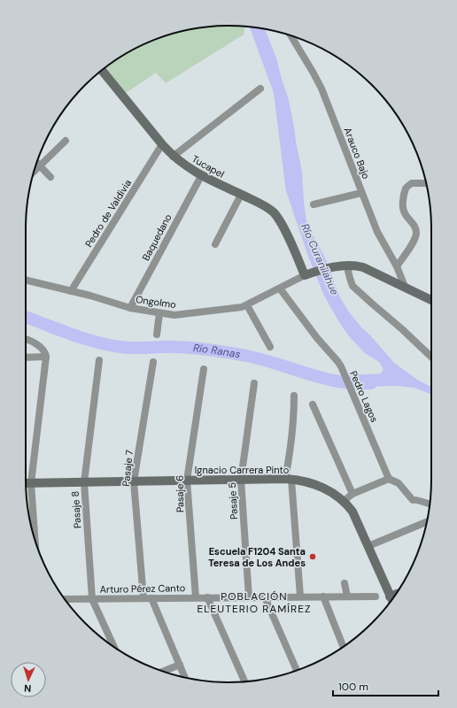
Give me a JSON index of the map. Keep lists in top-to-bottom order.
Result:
{
  "streets": {
    "street": [
      "Arauco Bajo",
      "Tucapel",
      "Pedro de Valdivia",
      "Baquedano",
      "Ongolmo",
      "Pedro Lagos",
      "Pasaje 7",
      "Ignacio Carrera Pinto",
      "Pasaje 6",
      "Pasaje 5",
      "Pasaje 8",
      "Arturo Pérez Canto"
    ]
  },
  "crossings": [
    ["Tucapel", "Pedro de Valdivia"],
    ["Tucapel", "Baquedano"],
    ["Tucapel", "Ongolmo"],
    ["Pedro de Valdivia", "Ongolmo"],
    ["Baquedano", "Ongolmo"],
    ["Ongolmo", "Pedro Lagos"],
    ["Pasaje 7", "Ignacio Carrera Pinto"],
    ["Pasaje 7", "Arturo Pérez Canto"],
    ["Ignacio Carrera Pinto", "Pasaje 6"],
    ["Ignacio Carrera Pinto", "Pasaje 5"],
    ["Ignacio Carrera Pinto", "Pasaje 8"],
    ["Pasaje 6", "Arturo Pérez Canto"],
    ["Pasaje 5", "Arturo Pérez Canto"],
    ["Pasaje 8", "Arturo Pérez Canto"]
  ],
  "districts": ["POBLACIÓN ELEUTERIO RAMÍREZ"],
  "water": ["Río Curanilahue", "Río Ranas"],
  "places": ["Escuela F1204 Santa Teresa de Los Andes"],
  "scale_bar": "100 m",
  "north": "bottom"
}
